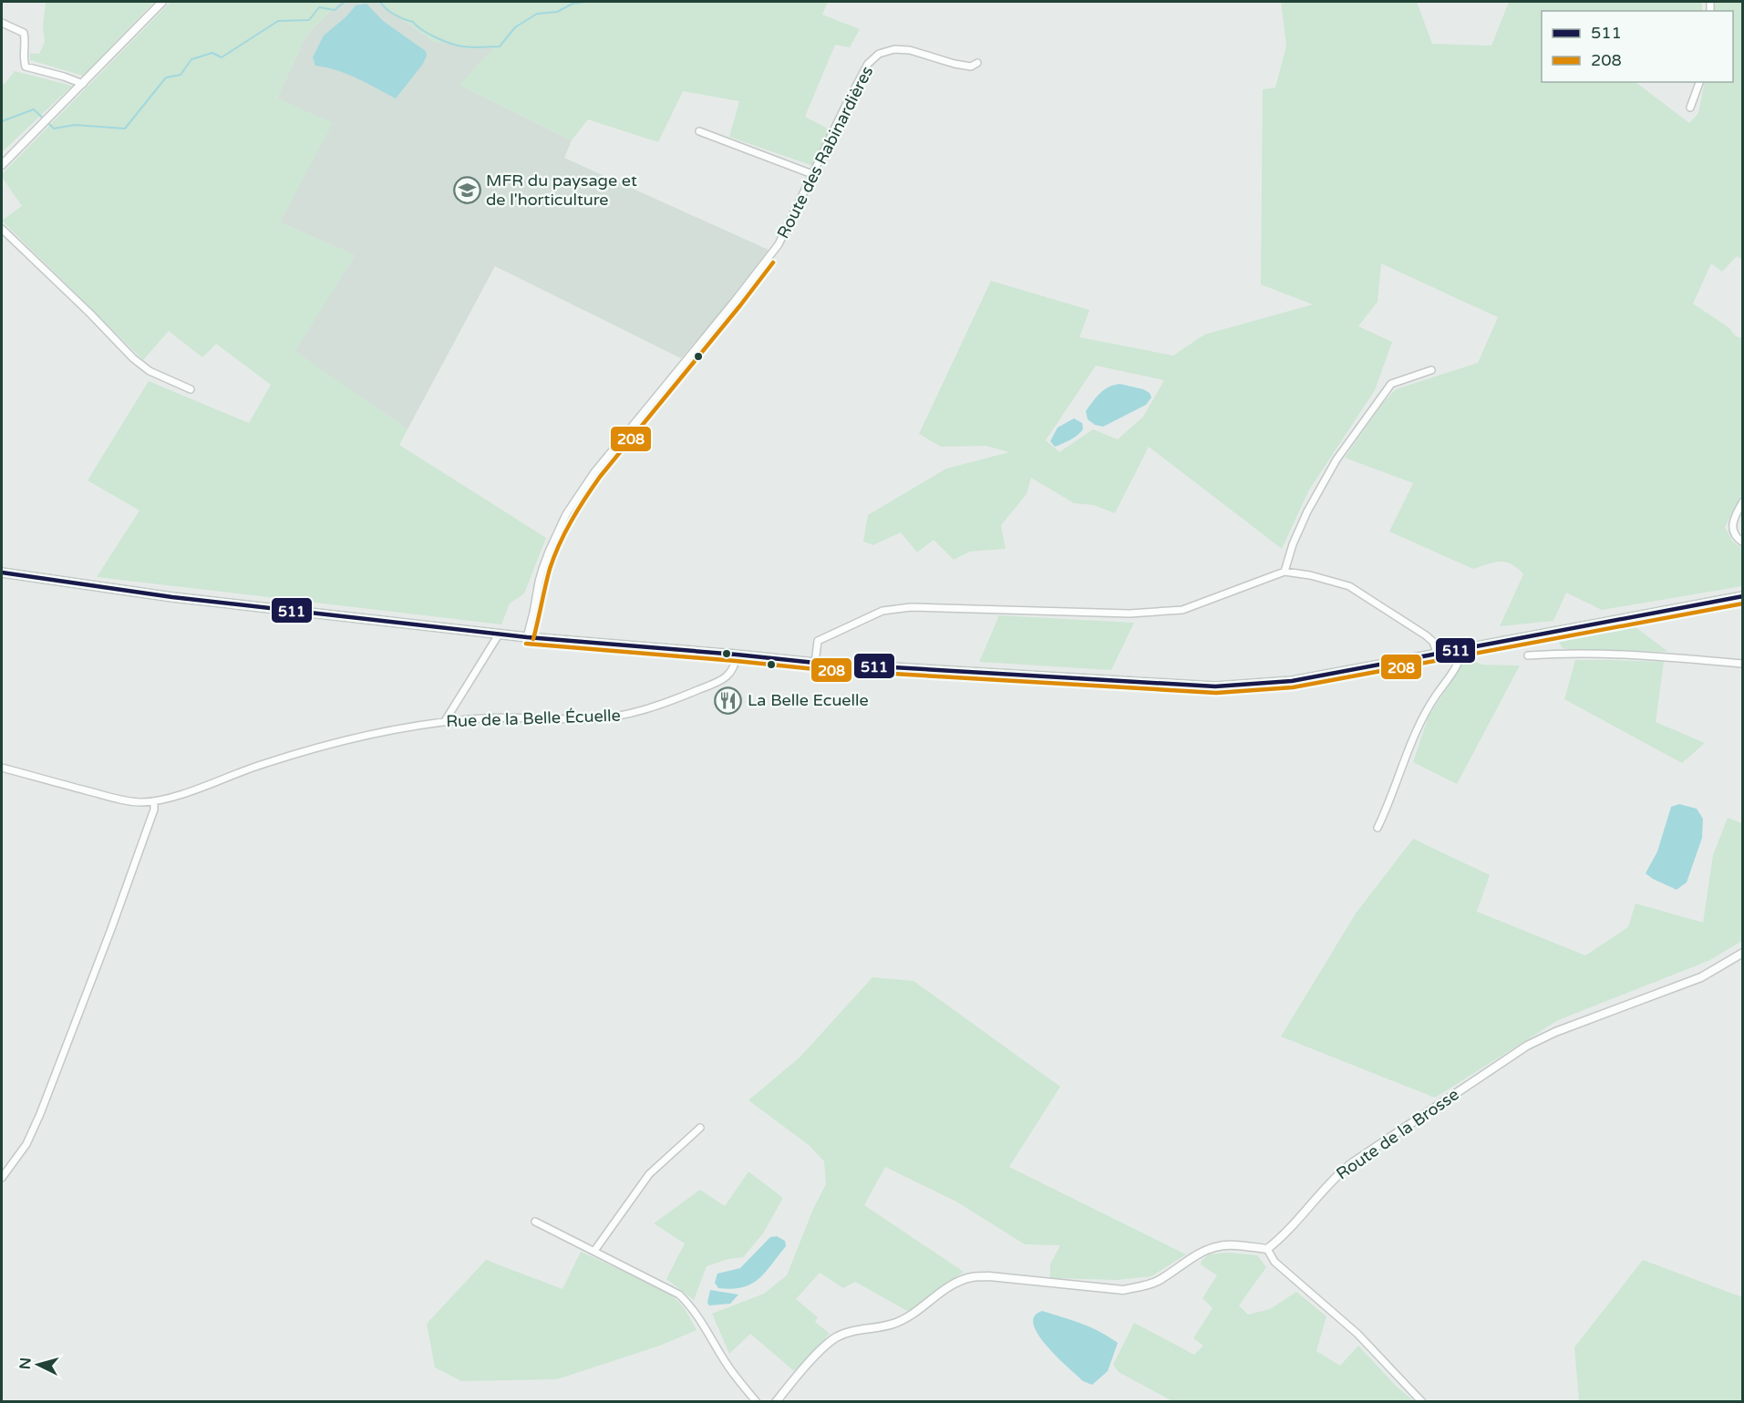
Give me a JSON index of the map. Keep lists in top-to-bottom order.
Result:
{
  "streets": {
    "street": ["Route des Rabinardières", "Rue de la Belle Écuelle", "Route de la Brosse"]
  },
  "places": {
    "school or university": ["MFR du paysage et de l'horticulture"],
    "restaurant": ["La Belle Ecuelle"]
  },
  "lines": ["transit line 208", "transit line 511"],
  "legend": ["511", "208"],
  "north": "left"
}
